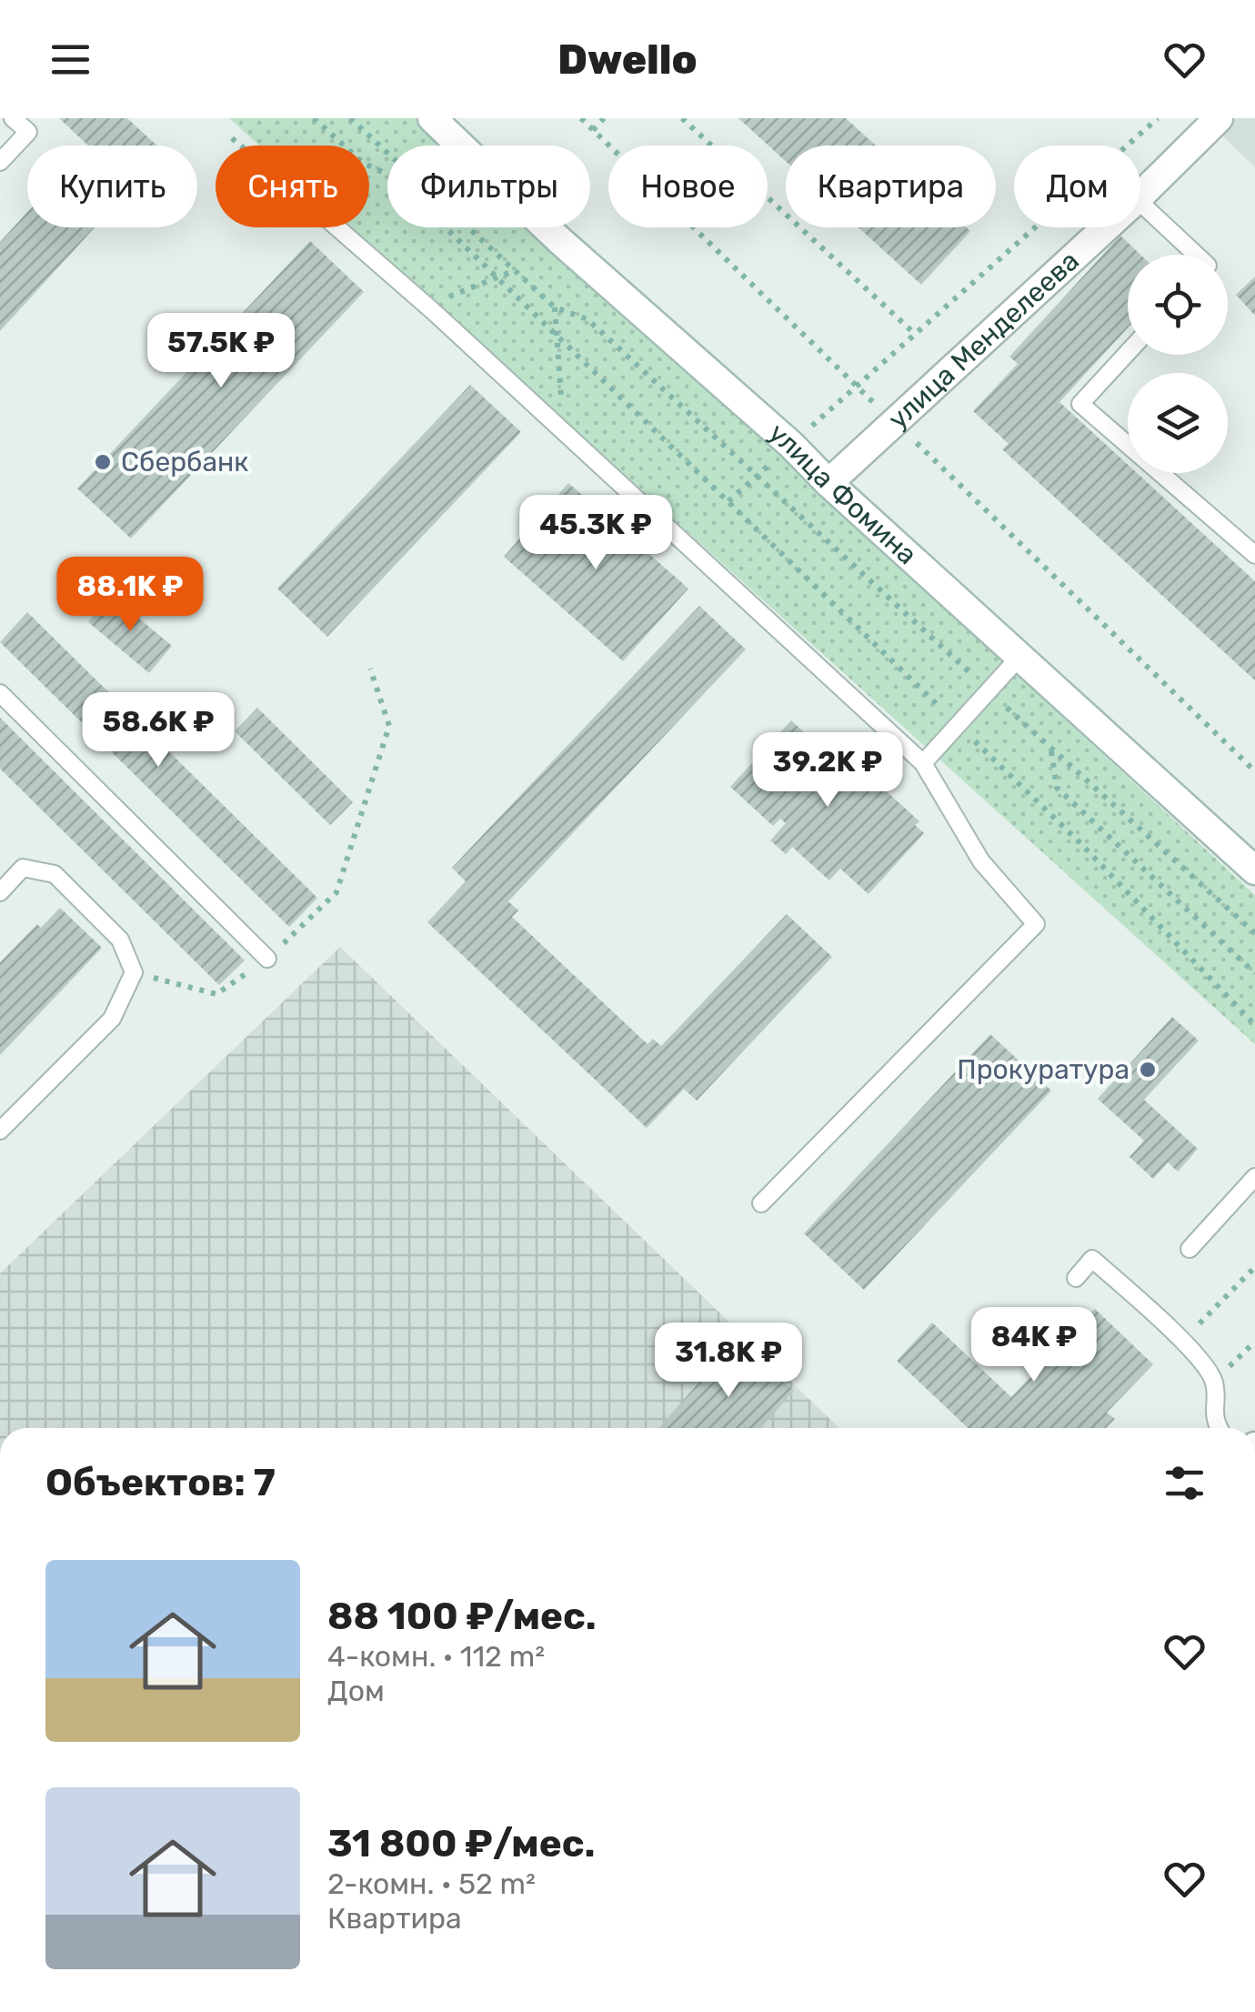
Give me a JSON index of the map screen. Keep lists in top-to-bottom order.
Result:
{
  "streets": {
    "main road": ["улица Менделеева", "улица Фомина"]
  },
  "crossings": [
    ["улица Менделеева", "улица Фомина"]
  ],
  "places": ["Сбербанк", "Прокуратура"],
  "page": {
    "header": "Dwello",
    "chip": [
      "Купить",
      "Снять",
      "Фильтры",
      "Новое",
      "Квартира",
      "Дом"
    ],
    "price": [
      "57.5K ₽",
      "45.3K ₽",
      "88.1K ₽",
      "58.6K ₽",
      "39.2K ₽",
      "84K ₽",
      "31.8K ₽"
    ],
    "heading": "Объектов: 7",
    "list": [
      {
        "name": "88 100 ₽/мес.",
        "note": "4-комн. · 112 m² · Дом"
      },
      {
        "name": "31 800 ₽/мес.",
        "note": "2-комн. · 52 m² · Квартира"
      }
    ]
  }
}
